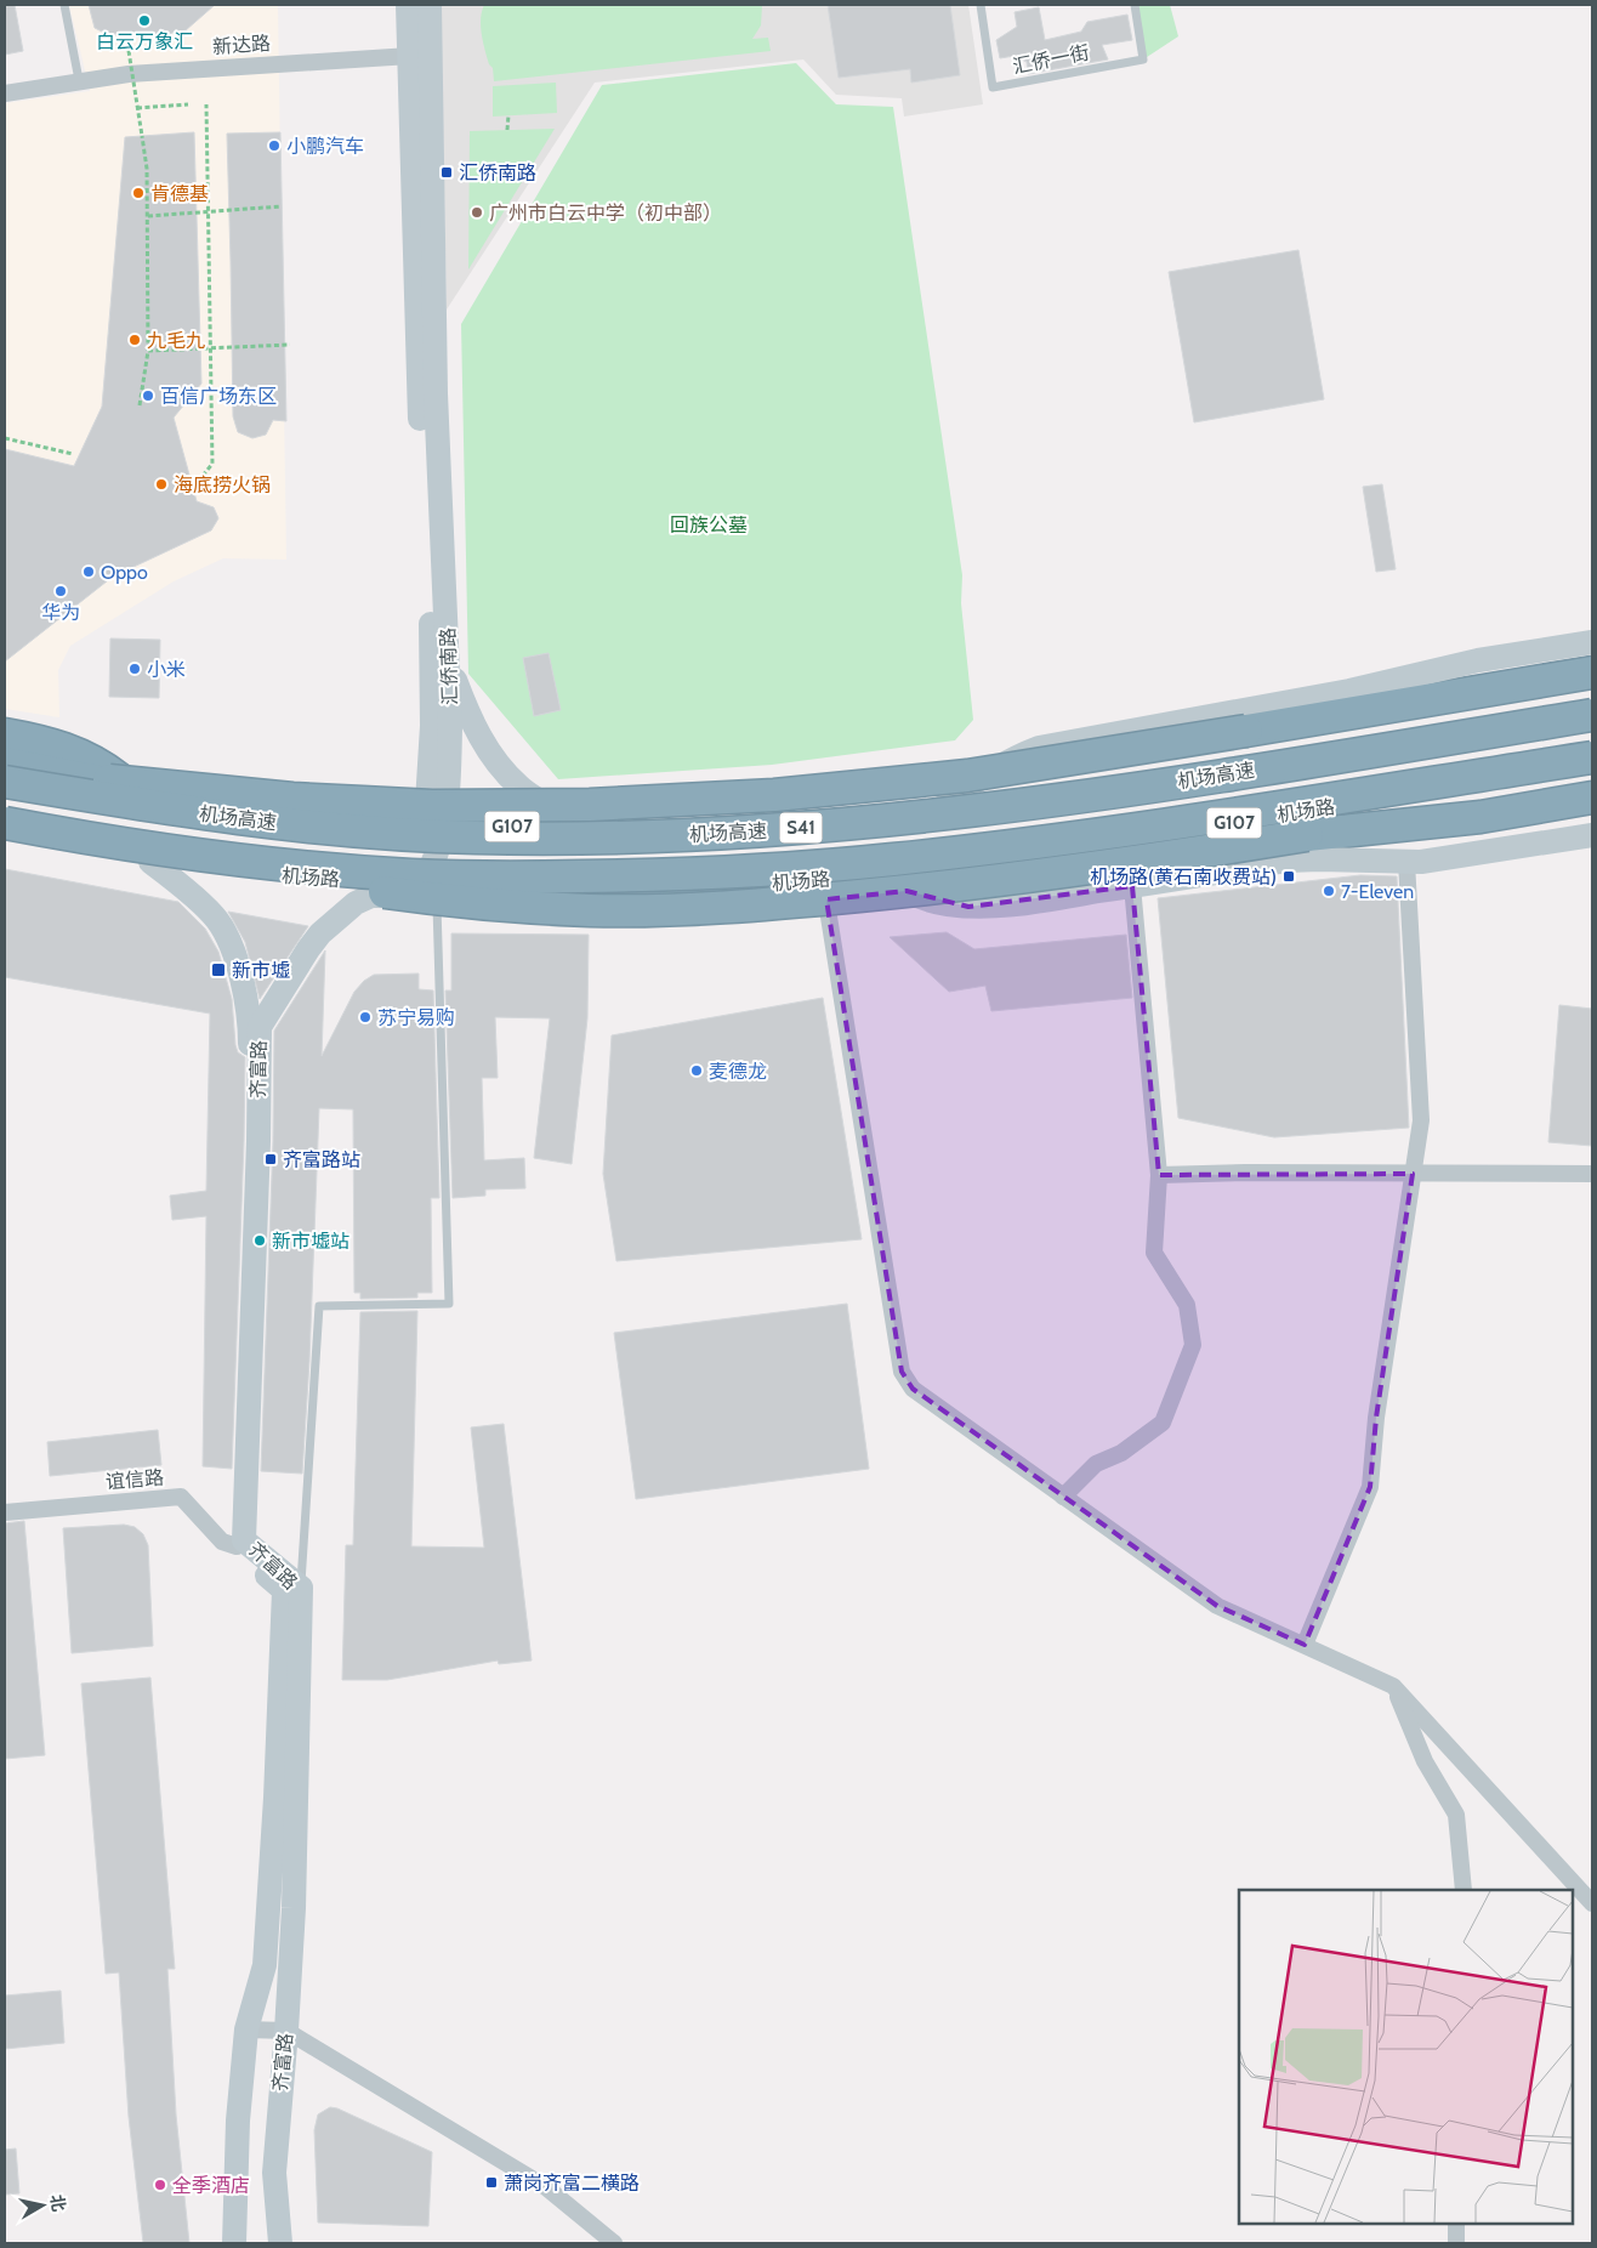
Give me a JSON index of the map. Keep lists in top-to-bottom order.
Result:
{
  "streets": {
    "highway": [
      "机场高速",
      "机场路",
      "G107",
      "S41"
    ],
    "main road": ["汇侨南路", "齐富路"],
    "street": ["新达路", "谊信路"],
    "lane": ["汇侨一街"]
  },
  "crossings": [
    ["新达路", "汇侨南路"],
    ["汇侨南路", "机场路"],
    ["汇侨南路", "G107"],
    ["汇侨南路", "齐富路"],
    ["机场路", "齐富路"],
    ["齐富路", "谊信路"]
  ],
  "parks": ["回族公墓"],
  "places": {
    "other": [
      "白云万象汇",
      "小鹏汽车",
      "肯德基",
      "广州市白云中学（初中部）",
      "九毛九",
      "百信广场东区",
      "海底捞火锅",
      "Oppo",
      "华为",
      "小米",
      "7-Eleven",
      "苏宁易购",
      "麦德龙",
      "新市墟站",
      "全季酒店"
    ],
    "transit": [
      "汇侨南路",
      "机场路(黄石南收费站)",
      "新市墟",
      "齐富路站",
      "萧岗齐富二横路"
    ]
  },
  "north": "right"
}
